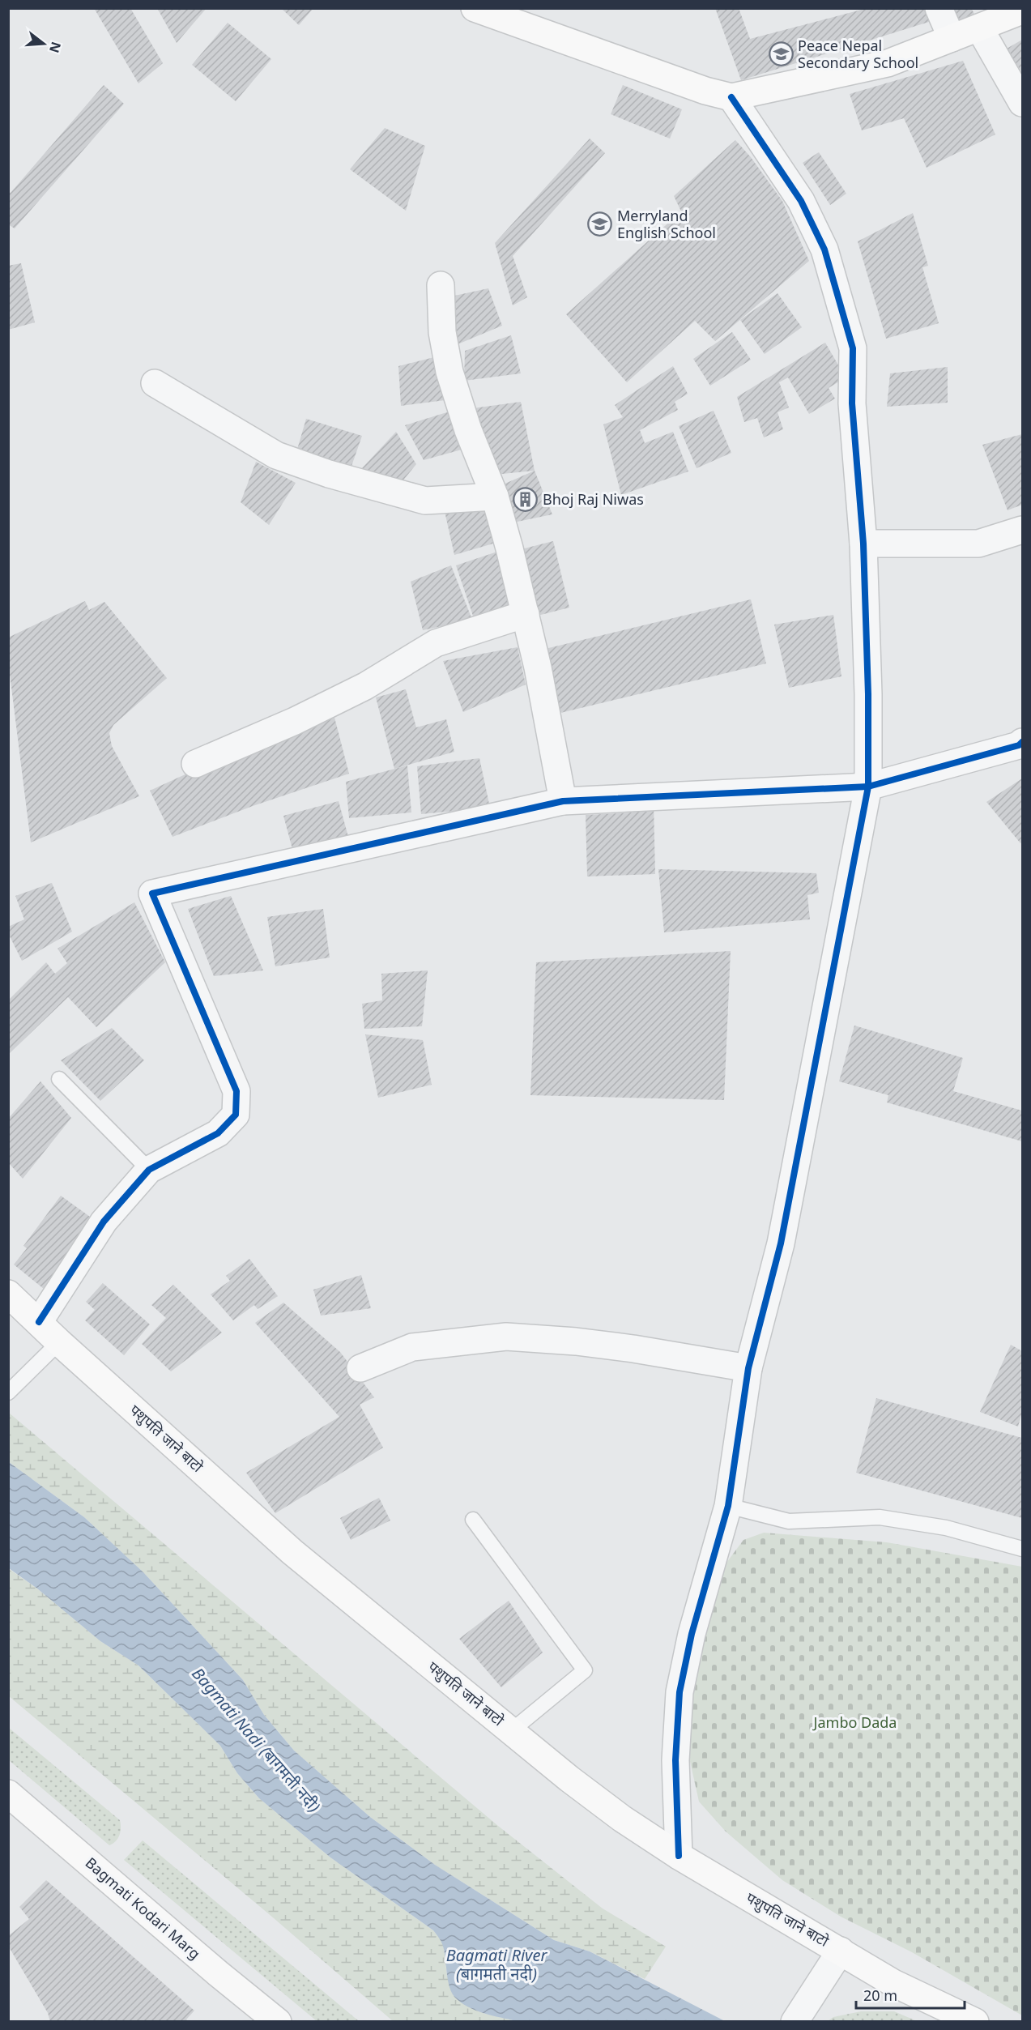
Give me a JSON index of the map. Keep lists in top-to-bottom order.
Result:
{
  "streets": {
    "main road": ["पशुपति जाने बाटो", "Bagmati Kodari Marg"]
  },
  "water": ["Bagmati Nadi (बागमती नदी)", "Bagmati River (बागमती नदी)"],
  "parks": ["Jambo Dada"],
  "places": {
    "school or university": ["Peace Nepal Secondary School", "Merryland English School"],
    "building": ["Bhoj Raj Niwas"]
  },
  "scale_bar": "20 m",
  "north": "right"
}
